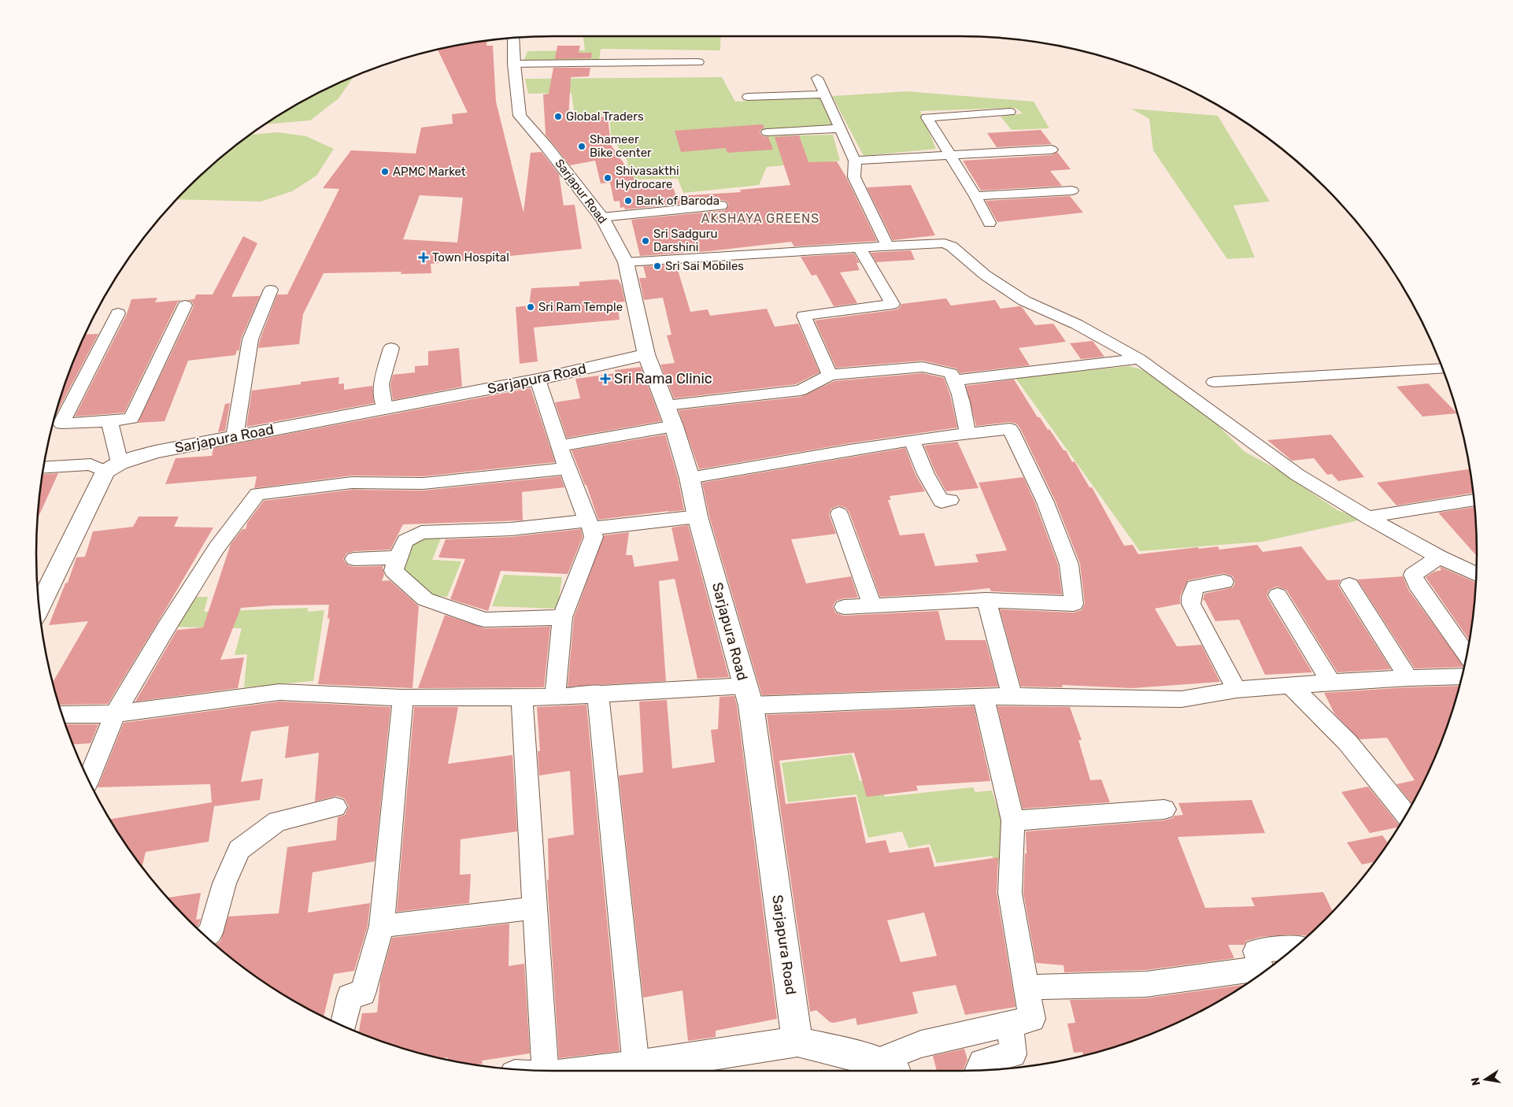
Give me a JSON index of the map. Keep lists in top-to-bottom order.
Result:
{
  "streets": {
    "main road": ["Sarjapur Road", "Sarjapura Road"]
  },
  "crossings": [
    ["Sarjapur Road", "Sarjapura Road"]
  ],
  "districts": ["AKSHAYA GREENS"],
  "places": {
    "other": [
      "Global Traders",
      "Shameer Bike center",
      "APMC Market",
      "Shivasakthi Hydrocare",
      "Bank of Baroda",
      "Sri Sadguru Darshini",
      "Sri Sai Mobiles",
      "Sri Ram Temple"
    ],
    "health": ["Town Hospital", "Sri Rama Clinic"]
  },
  "north": "left"
}
